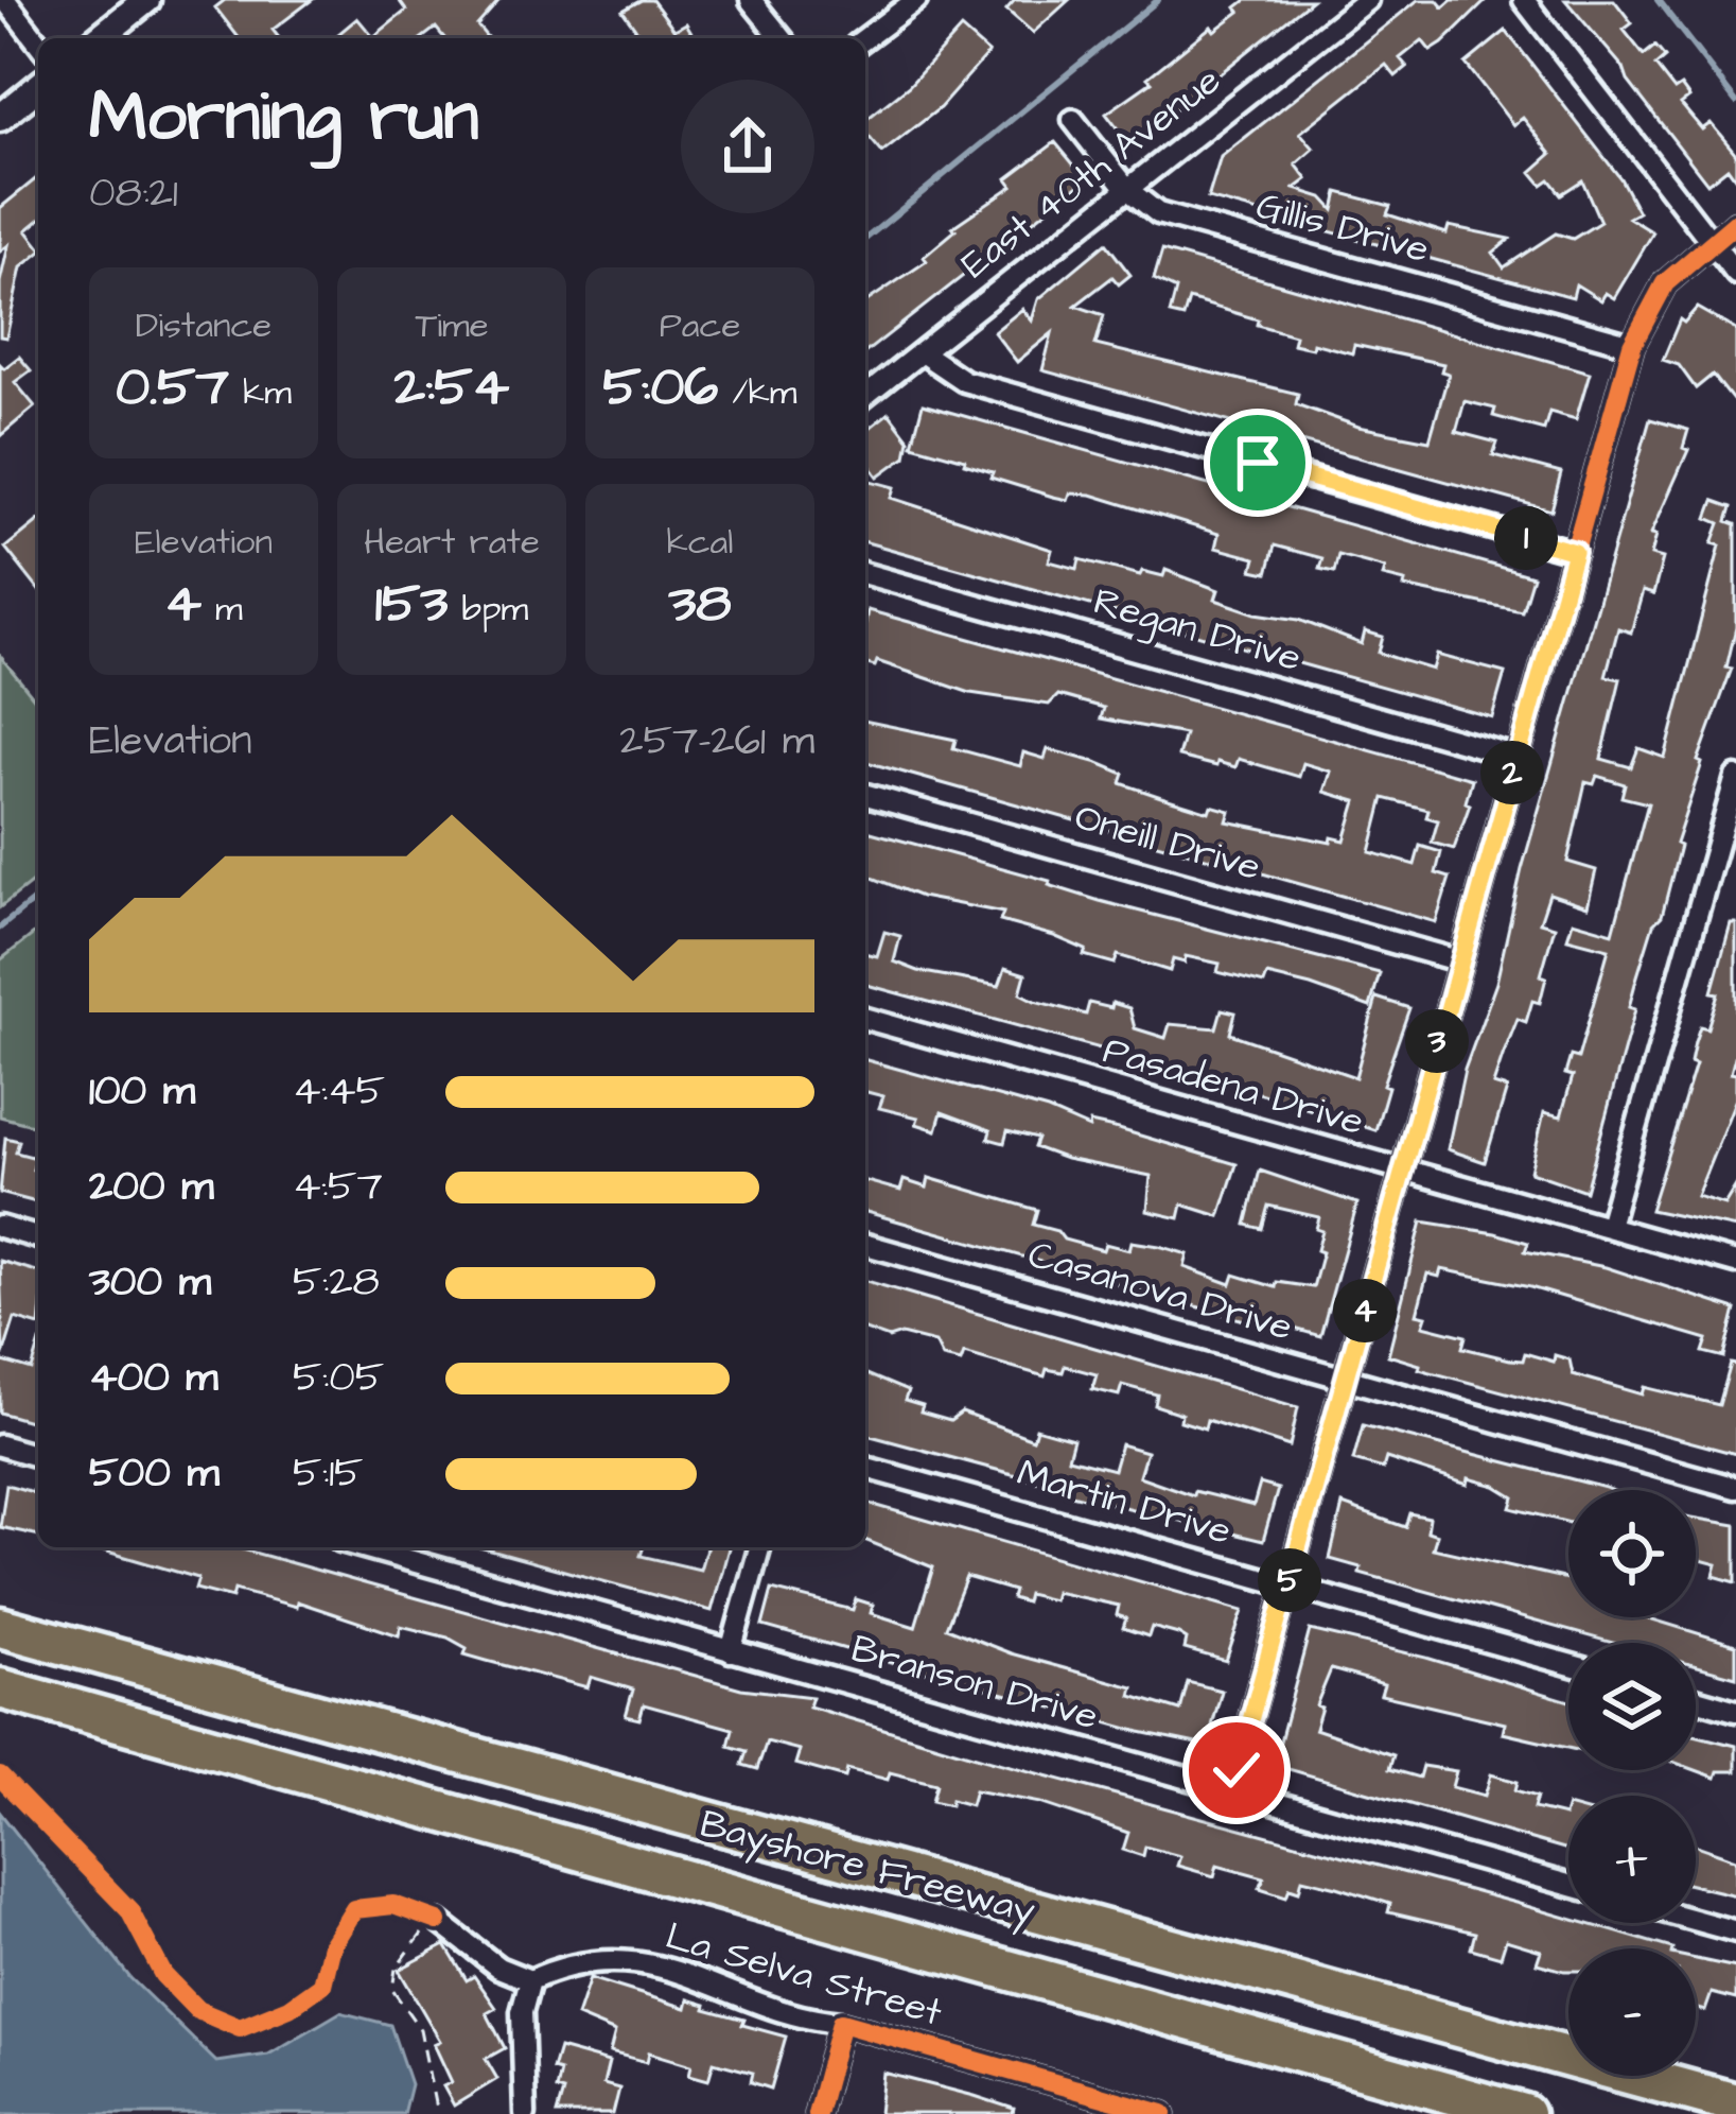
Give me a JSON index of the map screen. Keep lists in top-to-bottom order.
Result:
{
  "streets": {
    "highway": ["Bayshore Freeway"],
    "street": [
      "East 40th Avenue",
      "Gillis Drive",
      "Regan Drive",
      "Oneill Drive",
      "Pasadena Drive",
      "Casanova Drive",
      "Martin Drive",
      "Branson Drive",
      "La Selva Street"
    ]
  },
  "crossings": [
    ["East 40th Avenue", "Gillis Drive"]
  ],
  "page": {
    "heading": ["Morning run", "08:21"],
    "stats": [
      ["Distance", "0.57 km"],
      ["Time", "2:54"],
      ["Pace", "5:06 /km"],
      ["Elevation", "4 m"],
      ["Heart rate", "153 bpm"],
      ["kcal", "38"]
    ],
    "pins": [
      "1",
      "2",
      "3",
      "4",
      "5"
    ],
    "chart": ["Elevation", "257–261 m"],
    "list": [
      {
        "name": "100 m",
        "note": "4:45"
      },
      {
        "name": "200 m",
        "note": "4:57"
      },
      {
        "name": "300 m",
        "note": "5:28"
      },
      {
        "name": "400 m",
        "note": "5:05"
      },
      {
        "name": "500 m",
        "note": "5:15"
      }
    ],
    "map_buttons": ["+", "−"]
  }
}
